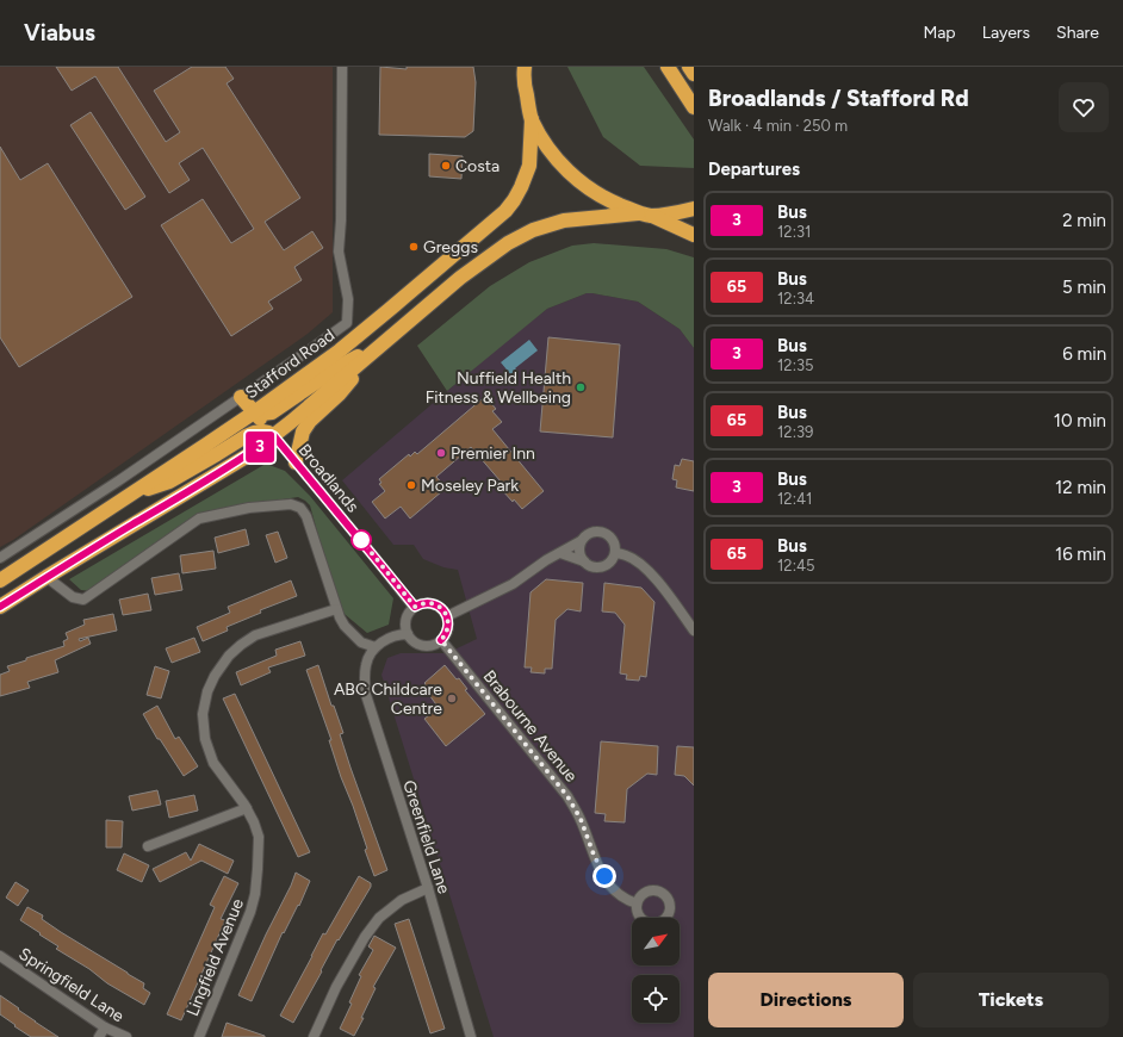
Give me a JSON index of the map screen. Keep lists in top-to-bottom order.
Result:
{
  "streets": {
    "highway": ["Stafford Road"],
    "street": [
      "Broadlands",
      "Brabourne Avenue",
      "Greenfield Lane",
      "Lingfield Avenue",
      "Springfield Lane"
    ]
  },
  "crossings": [
    ["Broadlands", "Brabourne Avenue"]
  ],
  "places": [
    "Costa",
    "Greggs",
    "Nuffield Health Fitness & Wellbeing",
    "Premier Inn",
    "Moseley Park",
    "ABC Childcare Centre"
  ],
  "lines": ["bus line 3"],
  "north": "top right",
  "page": {
    "header": "Viabus",
    "nav": ["Map", "Layers", "Share"],
    "on_map": "3",
    "heading": [
      ["Broadlands / Stafford Rd", "Walk · 4 min · 250 m"],
      "Departures"
    ],
    "list": [
      {
        "mark": "3",
        "name": "Bus",
        "note": "12:31",
        "value": "2 min"
      },
      {
        "mark": "65",
        "name": "Bus",
        "note": "12:34",
        "value": "5 min"
      },
      {
        "mark": "3",
        "name": "Bus",
        "note": "12:35",
        "value": "6 min"
      },
      {
        "mark": "65",
        "name": "Bus",
        "note": "12:39",
        "value": "10 min"
      },
      {
        "mark": "3",
        "name": "Bus",
        "note": "12:41",
        "value": "12 min"
      },
      {
        "mark": "65",
        "name": "Bus",
        "note": "12:45",
        "value": "16 min"
      }
    ],
    "buttons": ["Directions", "Tickets"]
  }
}
